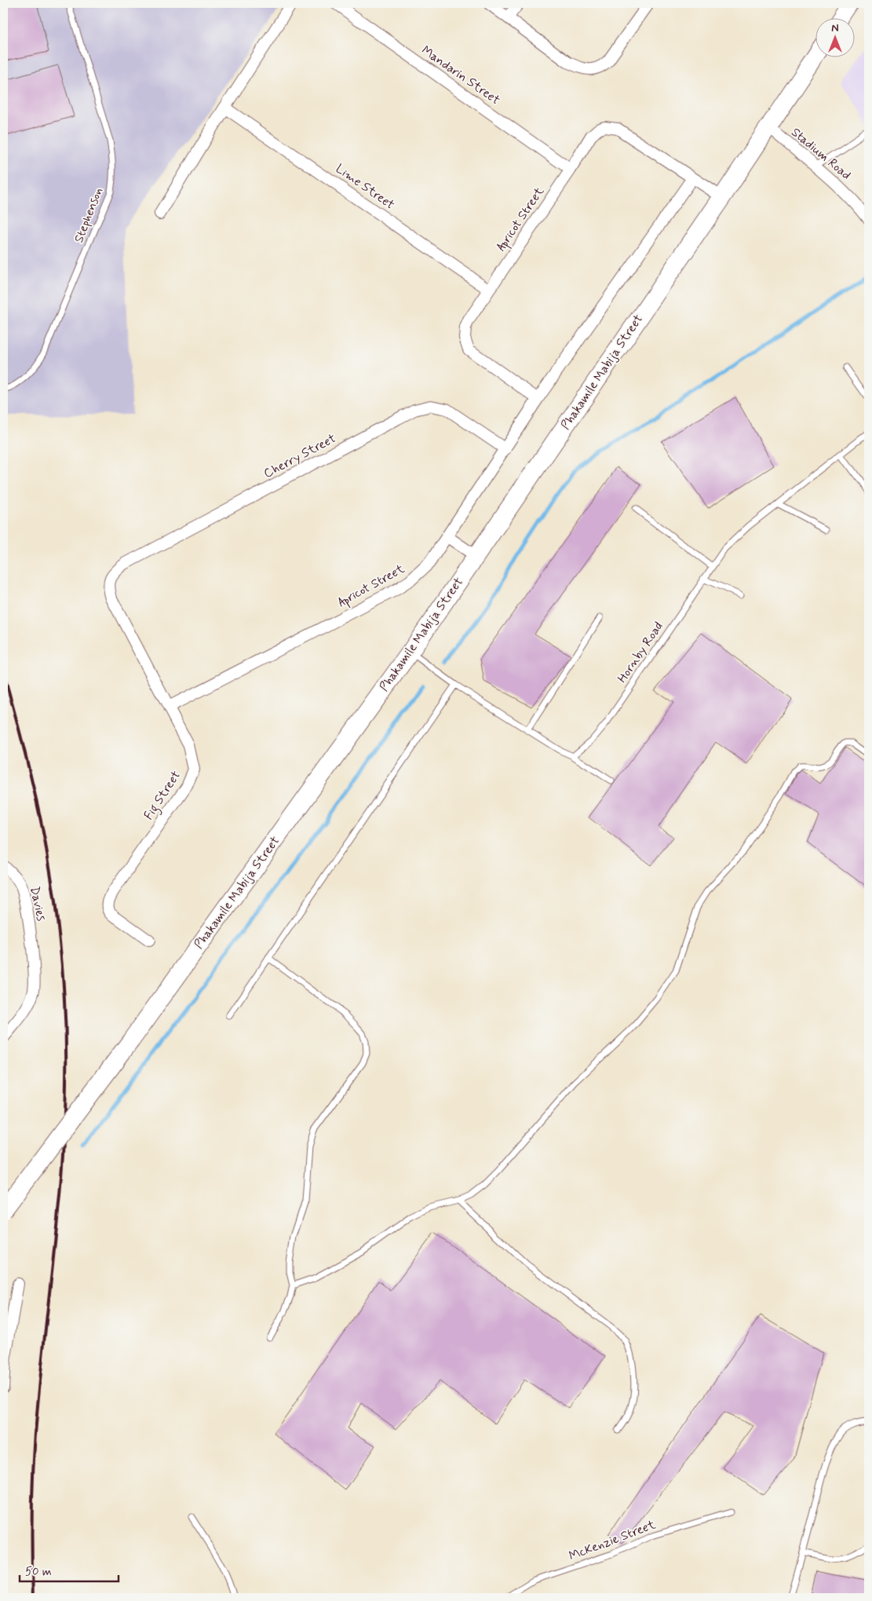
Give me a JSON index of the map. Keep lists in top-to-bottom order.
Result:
{
  "streets": {
    "highway": ["Phakamile Mabija Street"],
    "street": [
      "Mandarin Street",
      "Stadium Road",
      "Lime Street",
      "Apricot Street",
      "Cherry Street",
      "Fig Street",
      "Davies"
    ],
    "lane": ["Stephenson", "Hornby Road", "McKenzie Street"]
  },
  "crossings": [
    ["Mandarin Street", "Apricot Street"],
    ["Stadium Road", "Phakamile Mabija Street"],
    ["Lime Street", "Apricot Street"],
    ["Apricot Street", "Phakamile Mabija Street"],
    ["Apricot Street", "Cherry Street"],
    ["Apricot Street", "Fig Street"],
    ["Cherry Street", "Fig Street"]
  ],
  "scale_bar": "50 m",
  "north": "top"
}
